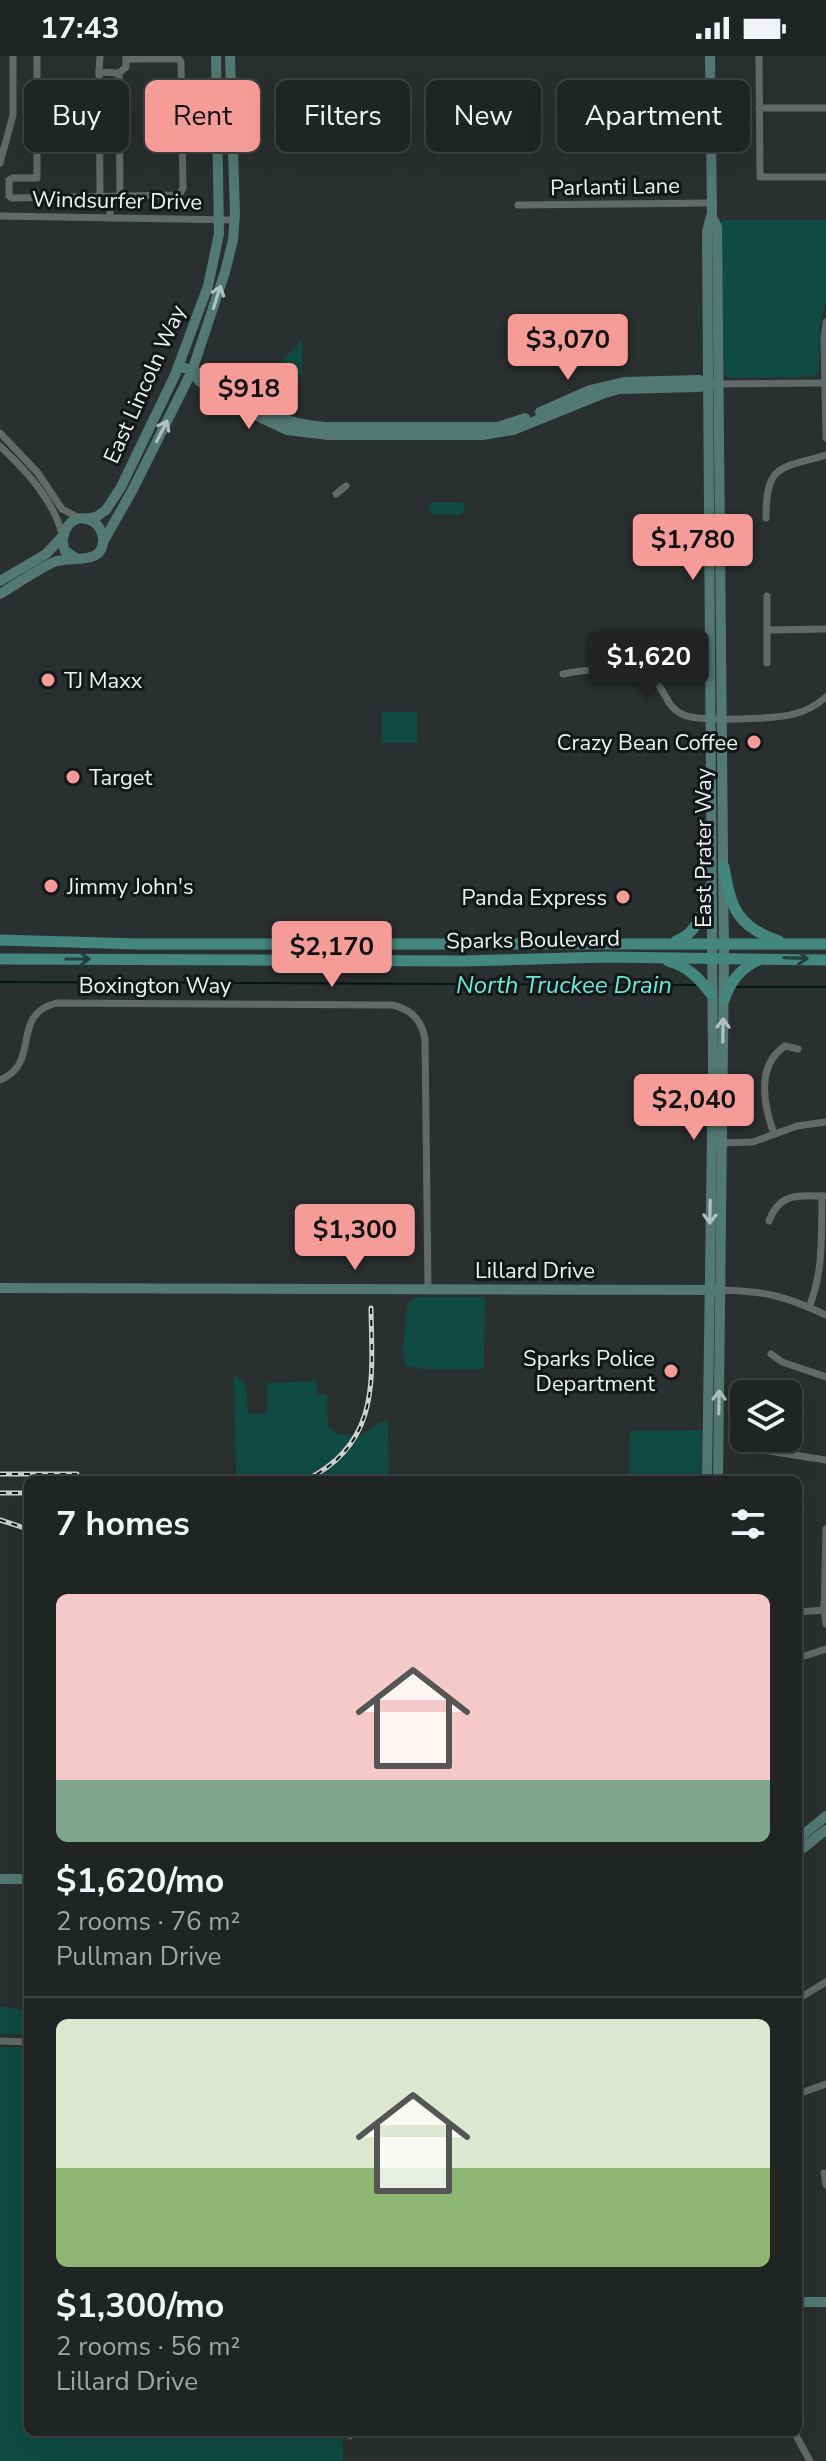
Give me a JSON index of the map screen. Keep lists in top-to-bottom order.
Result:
{
  "streets": {
    "main road": ["Sparks Boulevard"],
    "street": [
      "Parlanti Lane",
      "Windsurfer Drive",
      "East Lincoln Way",
      "East Prater Way",
      "Boxington Way",
      "Lillard Drive"
    ]
  },
  "crossings": [
    ["Parlanti Lane", "East Prater Way"],
    ["Windsurfer Drive", "East Lincoln Way"],
    ["East Prater Way", "Sparks Boulevard"],
    ["East Prater Way", "Lillard Drive"],
    ["Boxington Way", "Lillard Drive"]
  ],
  "water": ["North Truckee Drain"],
  "places": [
    "TJ Maxx",
    "Crazy Bean Coffee",
    "Target",
    "Jimmy John's",
    "Panda Express",
    "Sparks Police Department"
  ],
  "page": {
    "status": "17:43",
    "chip": [
      "Buy",
      "Rent",
      "Filters",
      "New",
      "Apartment"
    ],
    "price": [
      "$3,070",
      "$918",
      "$1,780",
      "$1,620",
      "$2,170",
      "$2,040",
      "$1,300"
    ],
    "heading": "7 homes",
    "list": [
      {
        "name": "$1,620/mo",
        "note": "2 rooms · 76 m² · Pullman Drive"
      },
      {
        "name": "$1,300/mo",
        "note": "2 rooms · 56 m² · Lillard Drive"
      }
    ]
  }
}
